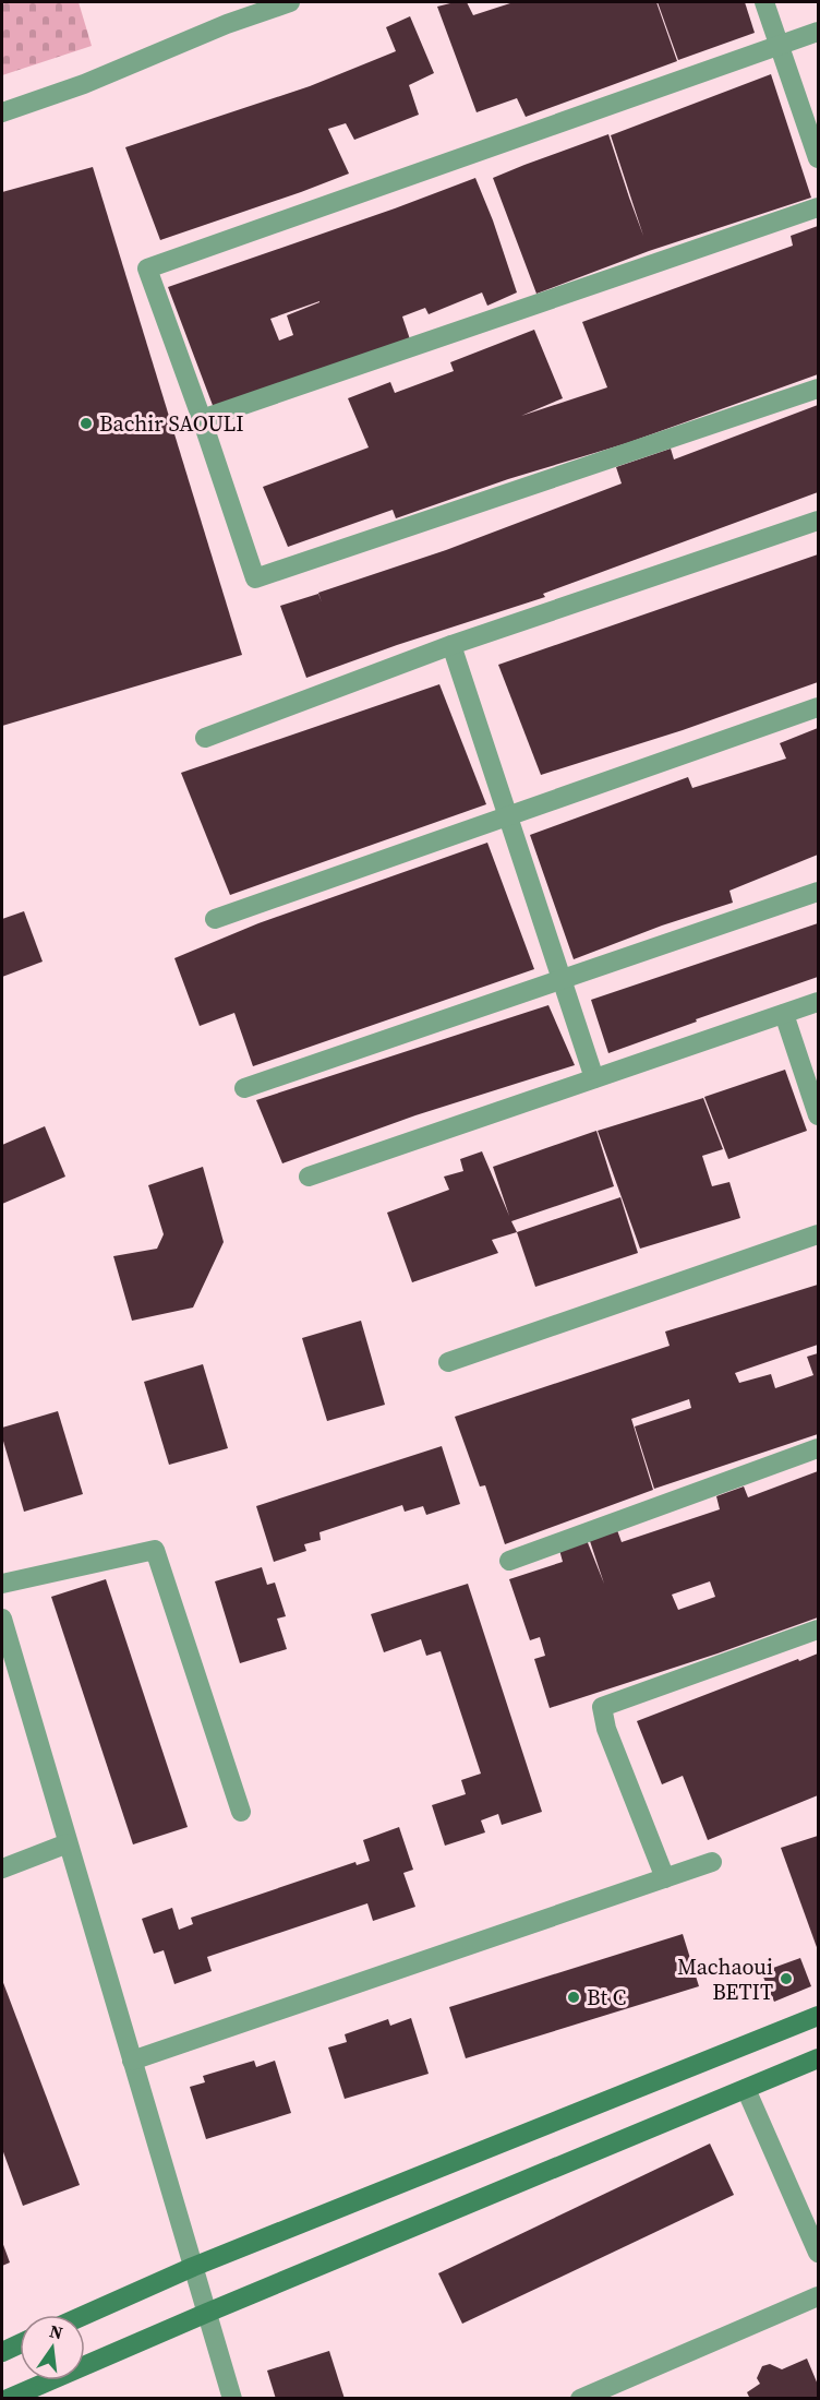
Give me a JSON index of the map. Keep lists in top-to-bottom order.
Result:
{
  "places": ["Bachir SAOULI", "Machaoui BETIT", "Bt C"],
  "north": "top"
}
